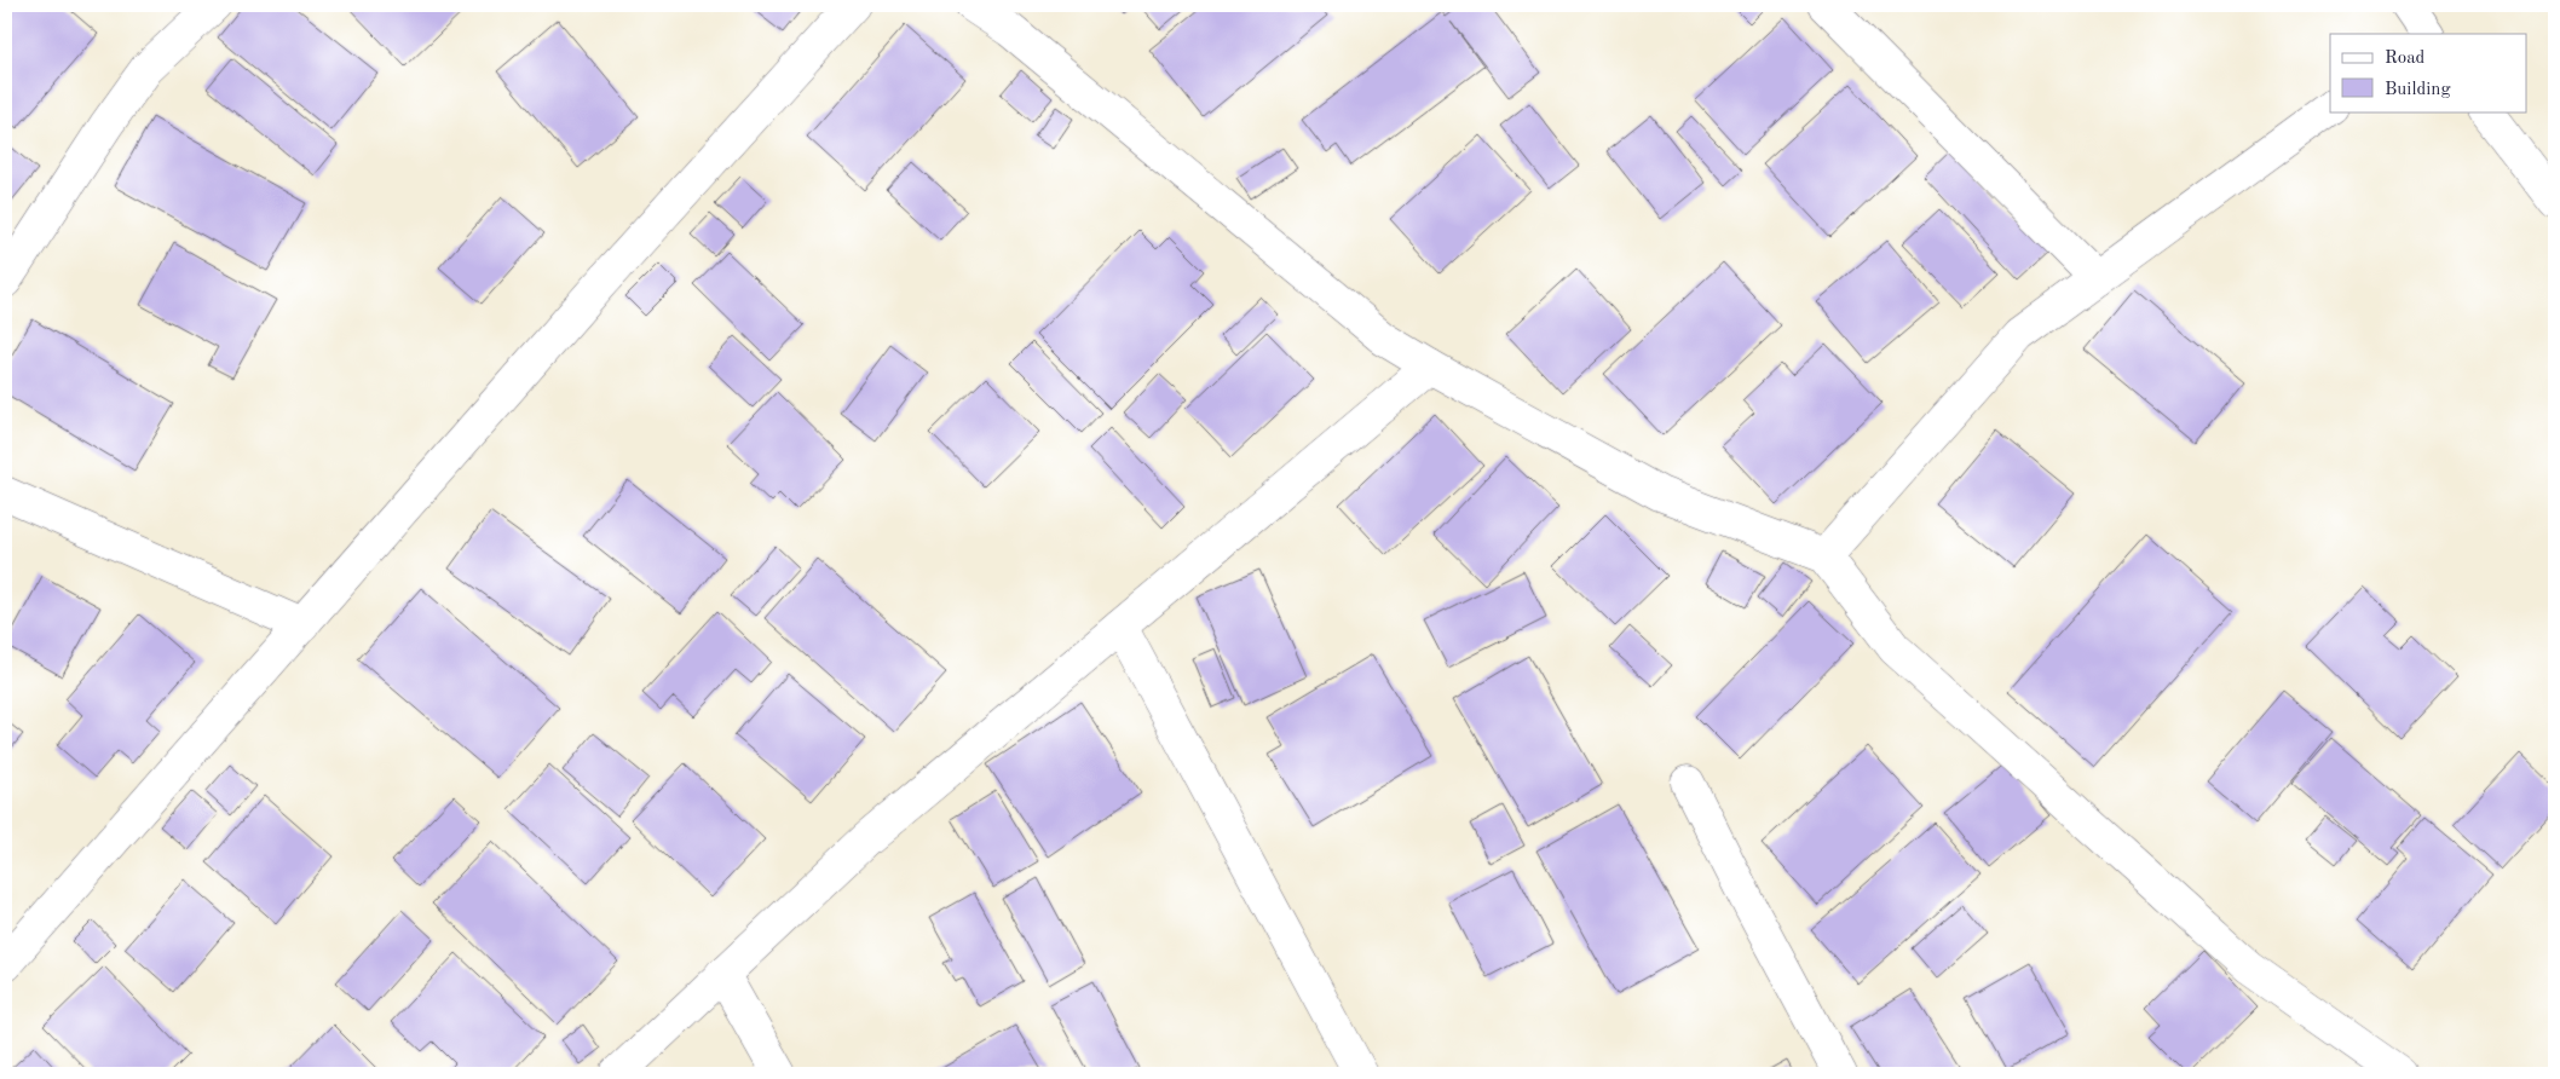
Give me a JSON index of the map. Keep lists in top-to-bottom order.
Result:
{
  "legend": ["Road", "Building"]
}
